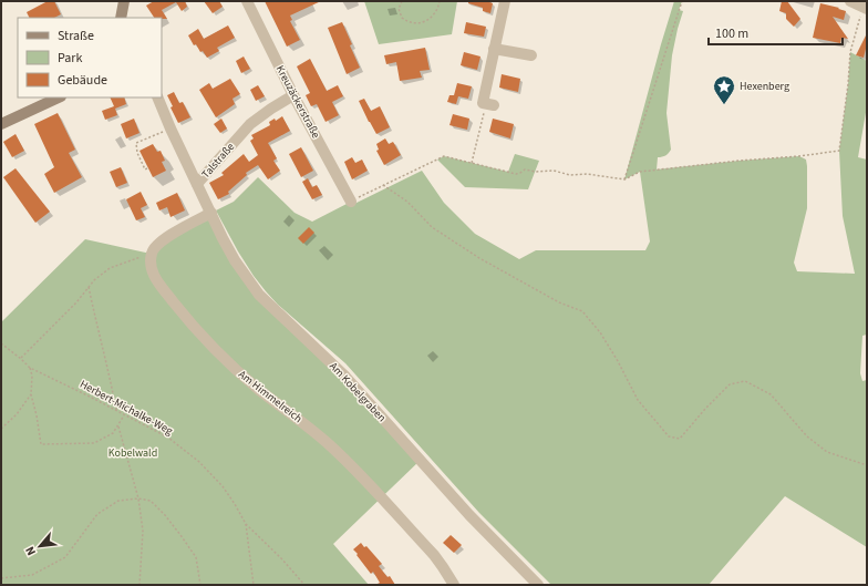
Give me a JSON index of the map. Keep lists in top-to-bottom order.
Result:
{
  "streets": {
    "street": [
      "Kreuzäckerstraße",
      "Talstraße",
      "Am Kobelgraben",
      "Am Himmelreich"
    ],
    "path": ["Herbert-Michalke-Weg"]
  },
  "crossings": [
    ["Kreuzäckerstraße", "Talstraße"],
    ["Talstraße", "Am Kobelgraben"]
  ],
  "parks": ["Kobelwald"],
  "places": {
    "place": ["Hexenberg"]
  },
  "legend": ["Straße", "Park", "Gebäude"],
  "scale_bar": "100 m",
  "north": "bottom left"
}
